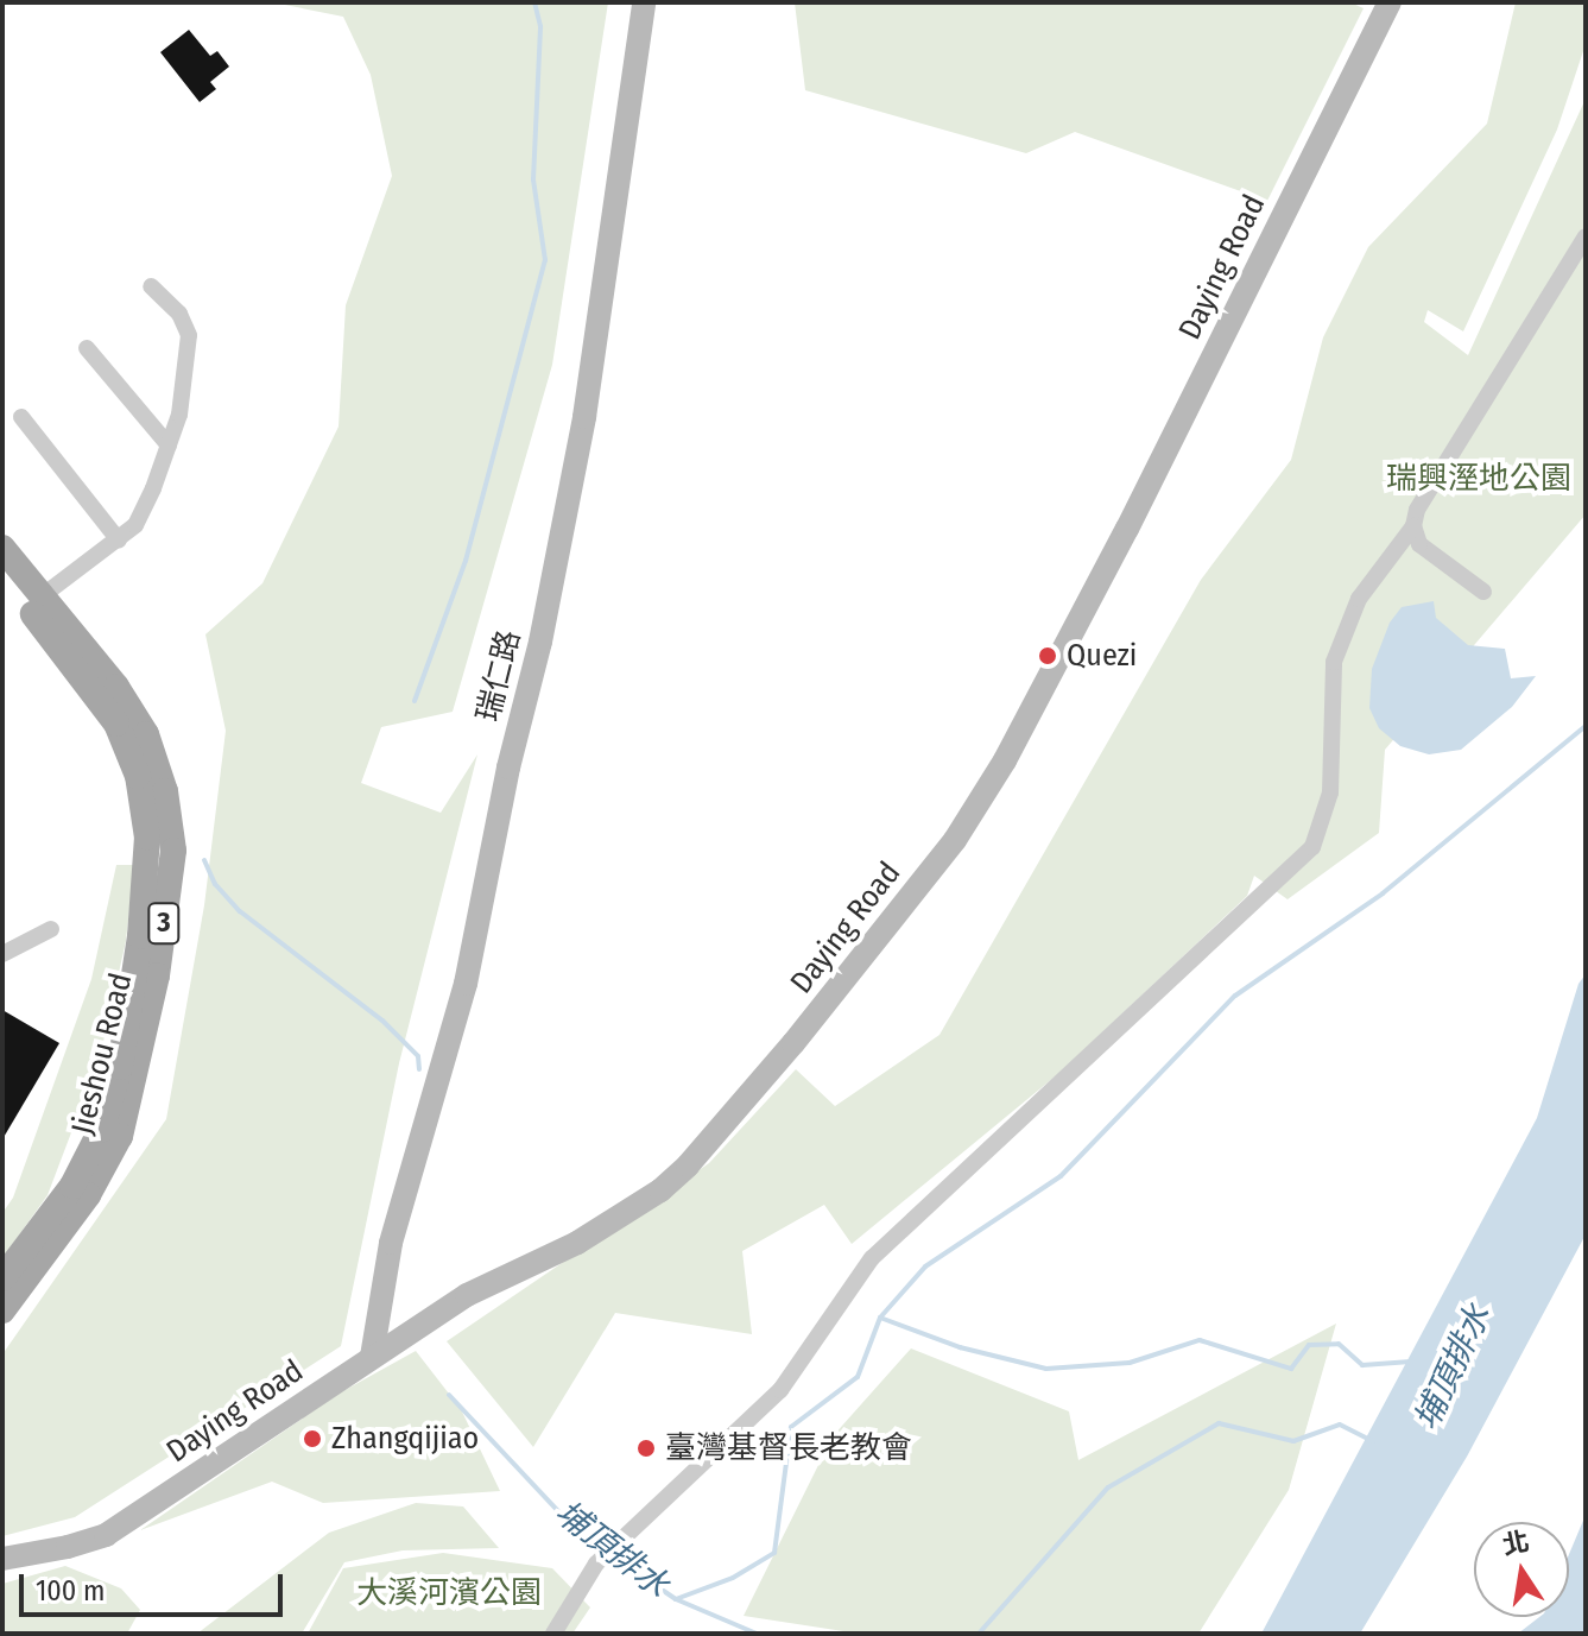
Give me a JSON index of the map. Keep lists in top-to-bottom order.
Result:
{
  "streets": {
    "main road": ["3", "Jieshou Road"],
    "street": ["Daying Road", "瑞仁路"]
  },
  "crossings": [
    ["Daying Road", "瑞仁路"]
  ],
  "water": ["埔頂排水"],
  "parks": ["瑞興溼地公園", "大溪河濱公園"],
  "places": ["Quezi", "Zhangqijiao", "臺灣基督長老教會"],
  "scale_bar": "100 m",
  "north": "top"
}
